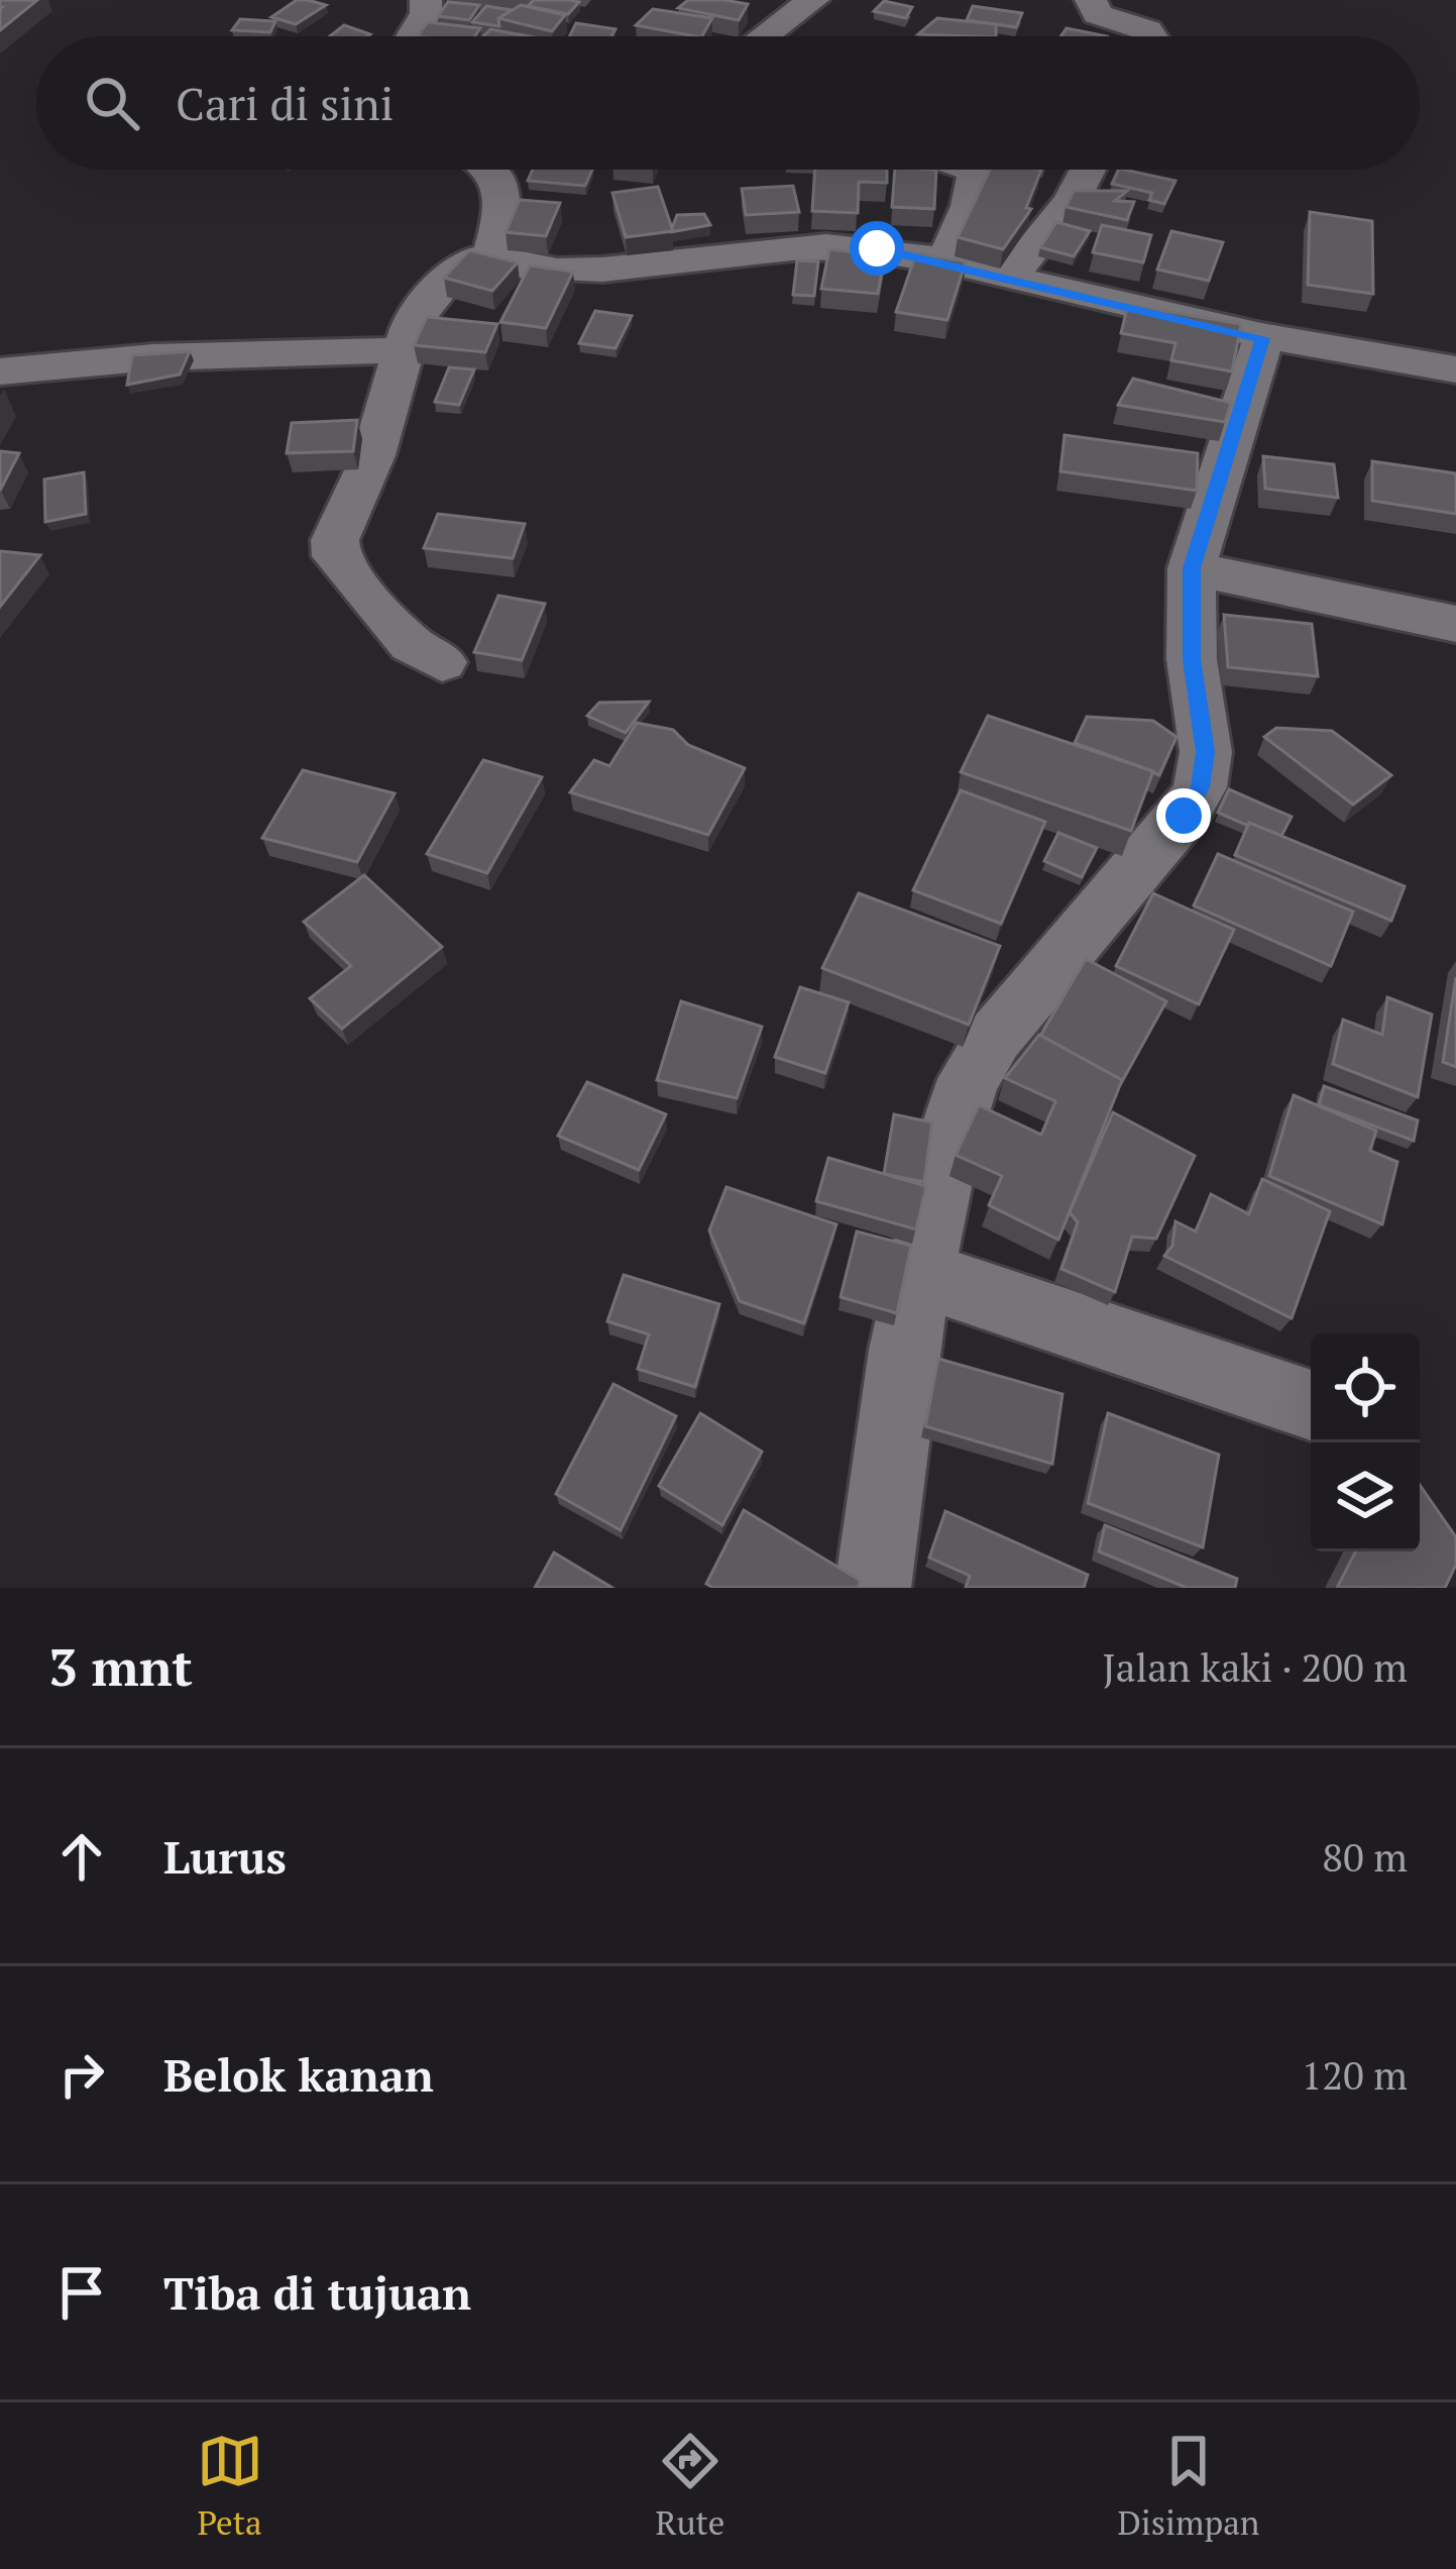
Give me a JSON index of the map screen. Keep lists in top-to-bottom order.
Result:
{
  "page": {
    "search": "Cari di sini",
    "heading": ["3 mnt", "Jalan kaki · 200 m"],
    "list": [
      ["Lurus", "80 m"],
      ["Belok kanan", "120 m"],
      "Tiba di tujuan"
    ],
    "nav": ["Peta", "Rute", "Disimpan"]
  }
}
